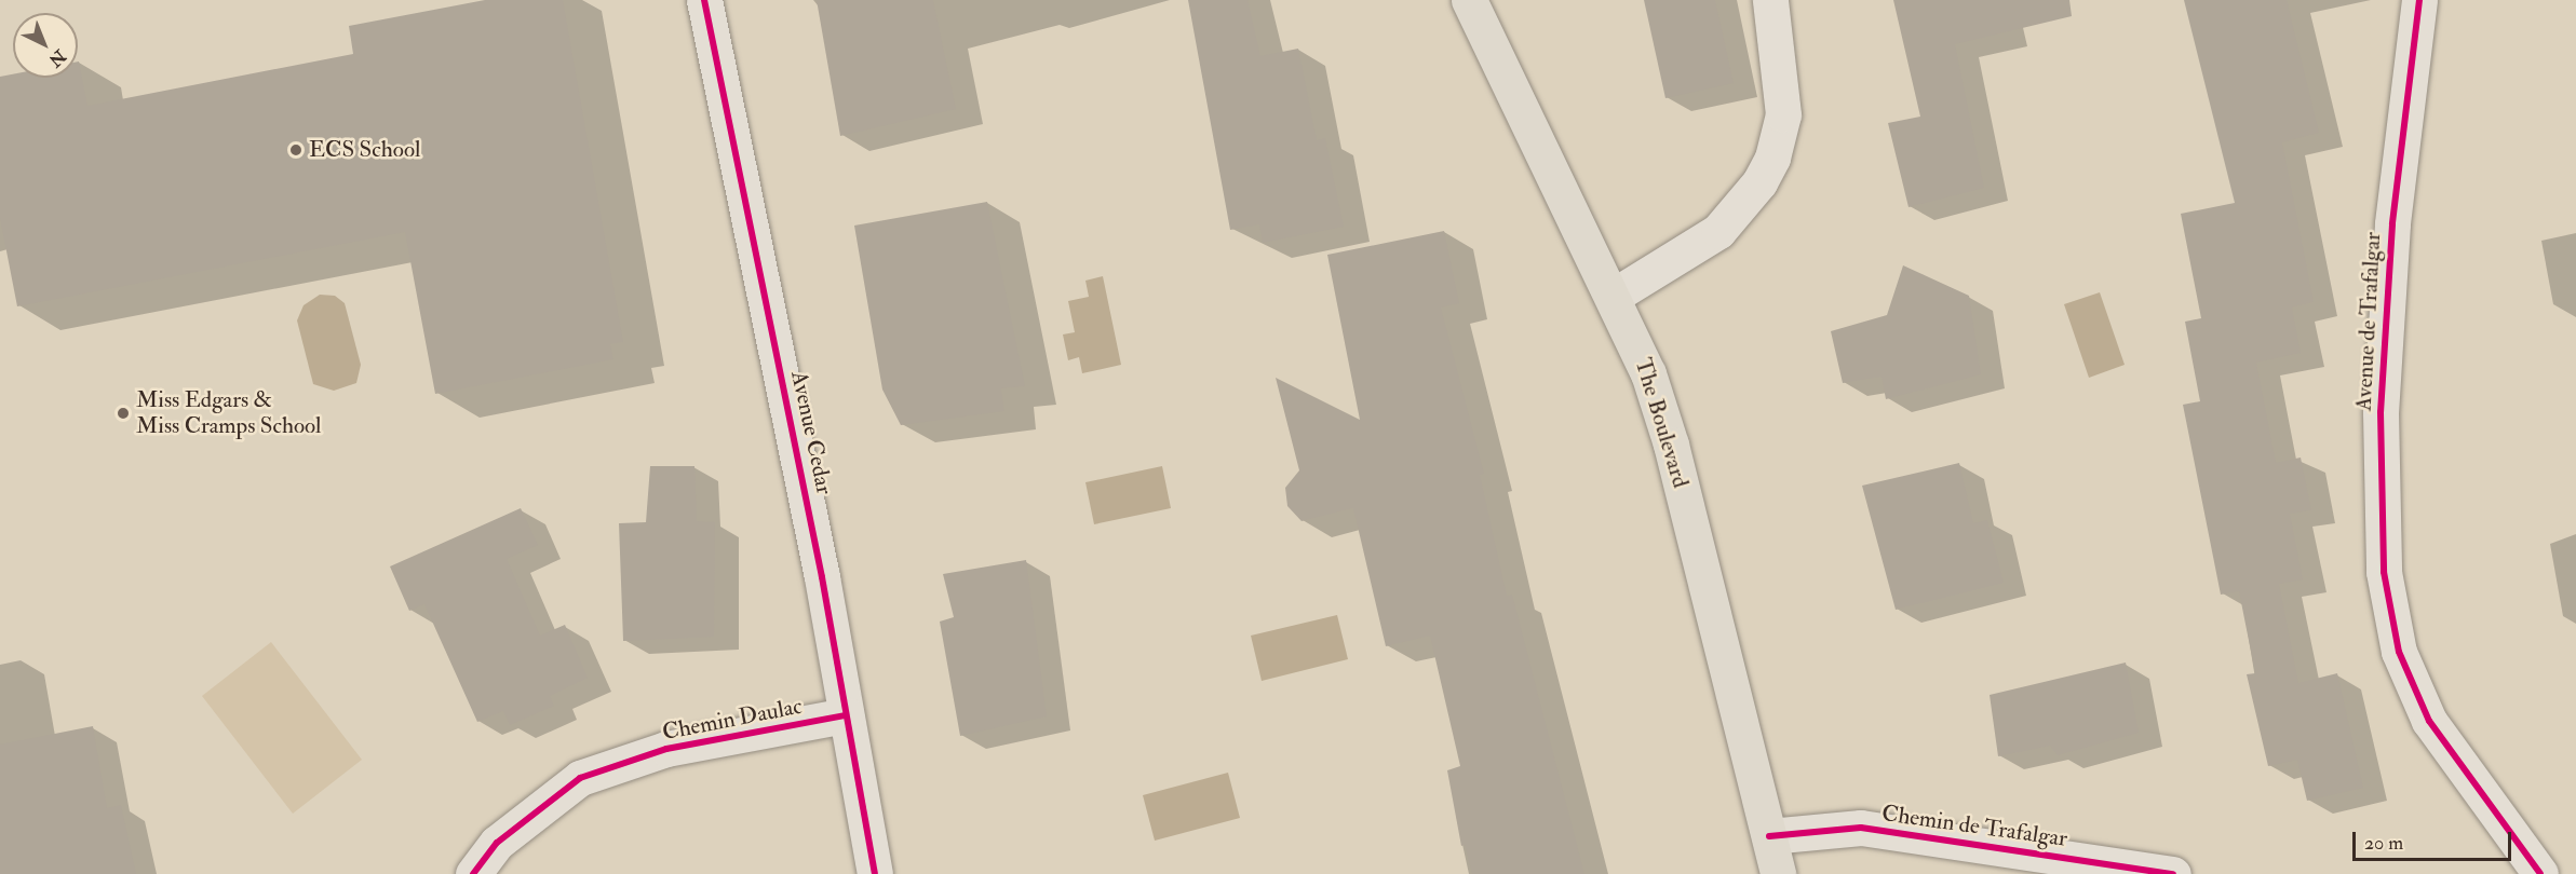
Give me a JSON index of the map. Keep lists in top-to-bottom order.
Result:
{
  "streets": {
    "main road": ["The Boulevard"],
    "street": [
      "Avenue de Trafalgar",
      "Avenue Cedar",
      "Chemin Daulac",
      "Chemin de Trafalgar"
    ]
  },
  "crossings": [
    ["The Boulevard", "Chemin de Trafalgar"],
    ["Avenue Cedar", "Chemin Daulac"]
  ],
  "places": ["ECS School", "Miss Edgars & Miss Cramps School"],
  "scale_bar": "20 m",
  "north": "bottom right"
}
